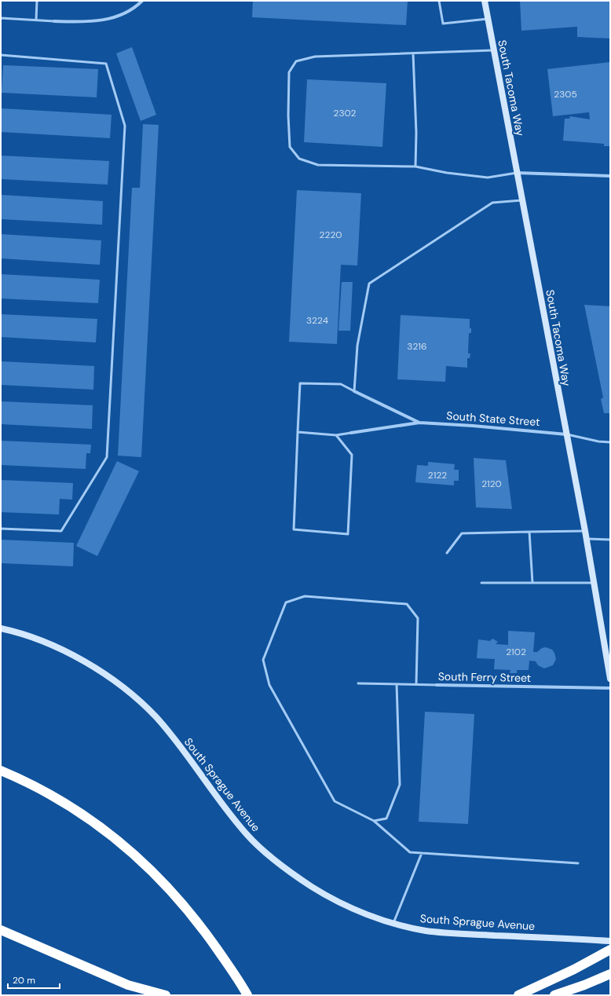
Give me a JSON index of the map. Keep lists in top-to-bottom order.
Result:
{
  "streets": {
    "street": [
      "South Tacoma Way",
      "South State Street",
      "South Ferry Street",
      "South Sprague Avenue"
    ]
  },
  "crossings": [
    ["South Tacoma Way", "South State Street"]
  ],
  "house_numbers": [
    "2305",
    "2302",
    "2220",
    "3224",
    "3216",
    "2122",
    "2120",
    "2102"
  ],
  "scale_bar": "20 m"
}
